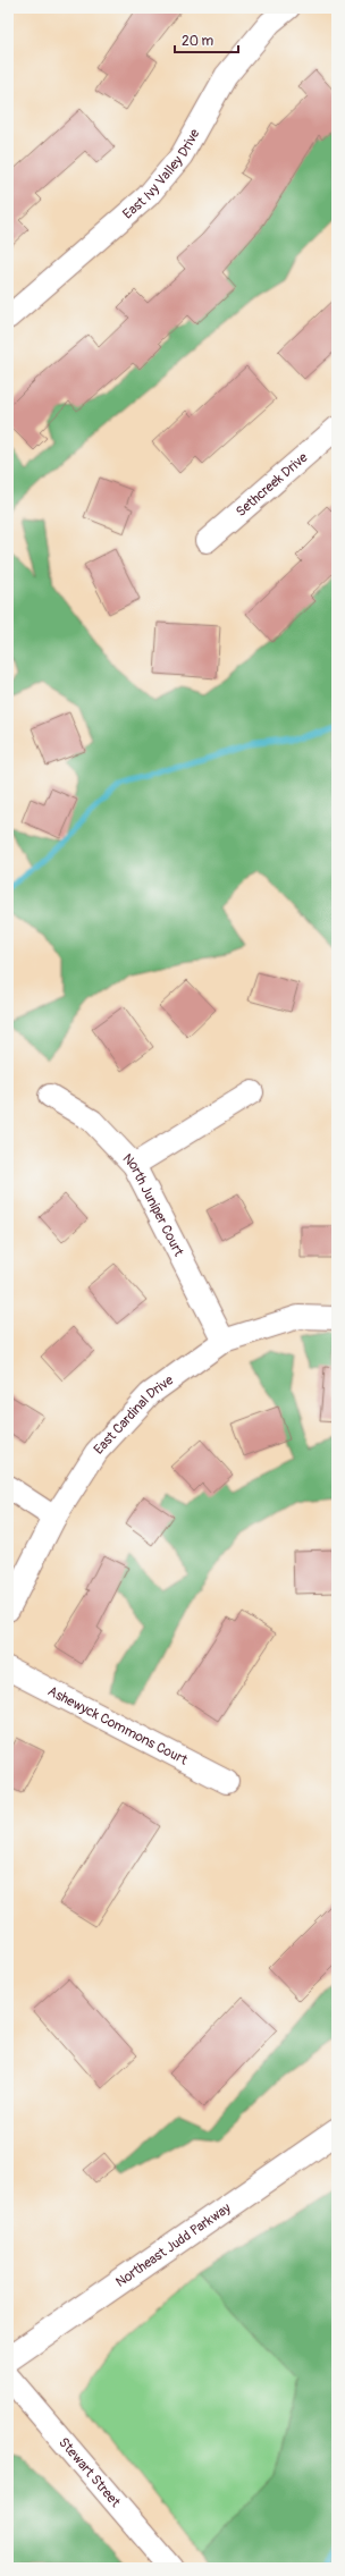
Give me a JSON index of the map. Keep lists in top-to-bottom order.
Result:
{
  "streets": {
    "highway": ["Northeast Judd Parkway"],
    "street": [
      "East Ivy Valley Drive",
      "Sethcreek Drive",
      "North Juniper Court",
      "East Cardinal Drive",
      "Ashewyck Commons Court",
      "Stewart Street"
    ]
  },
  "crossings": [
    ["North Juniper Court", "East Cardinal Drive"]
  ],
  "scale_bar": "20 m"
}
